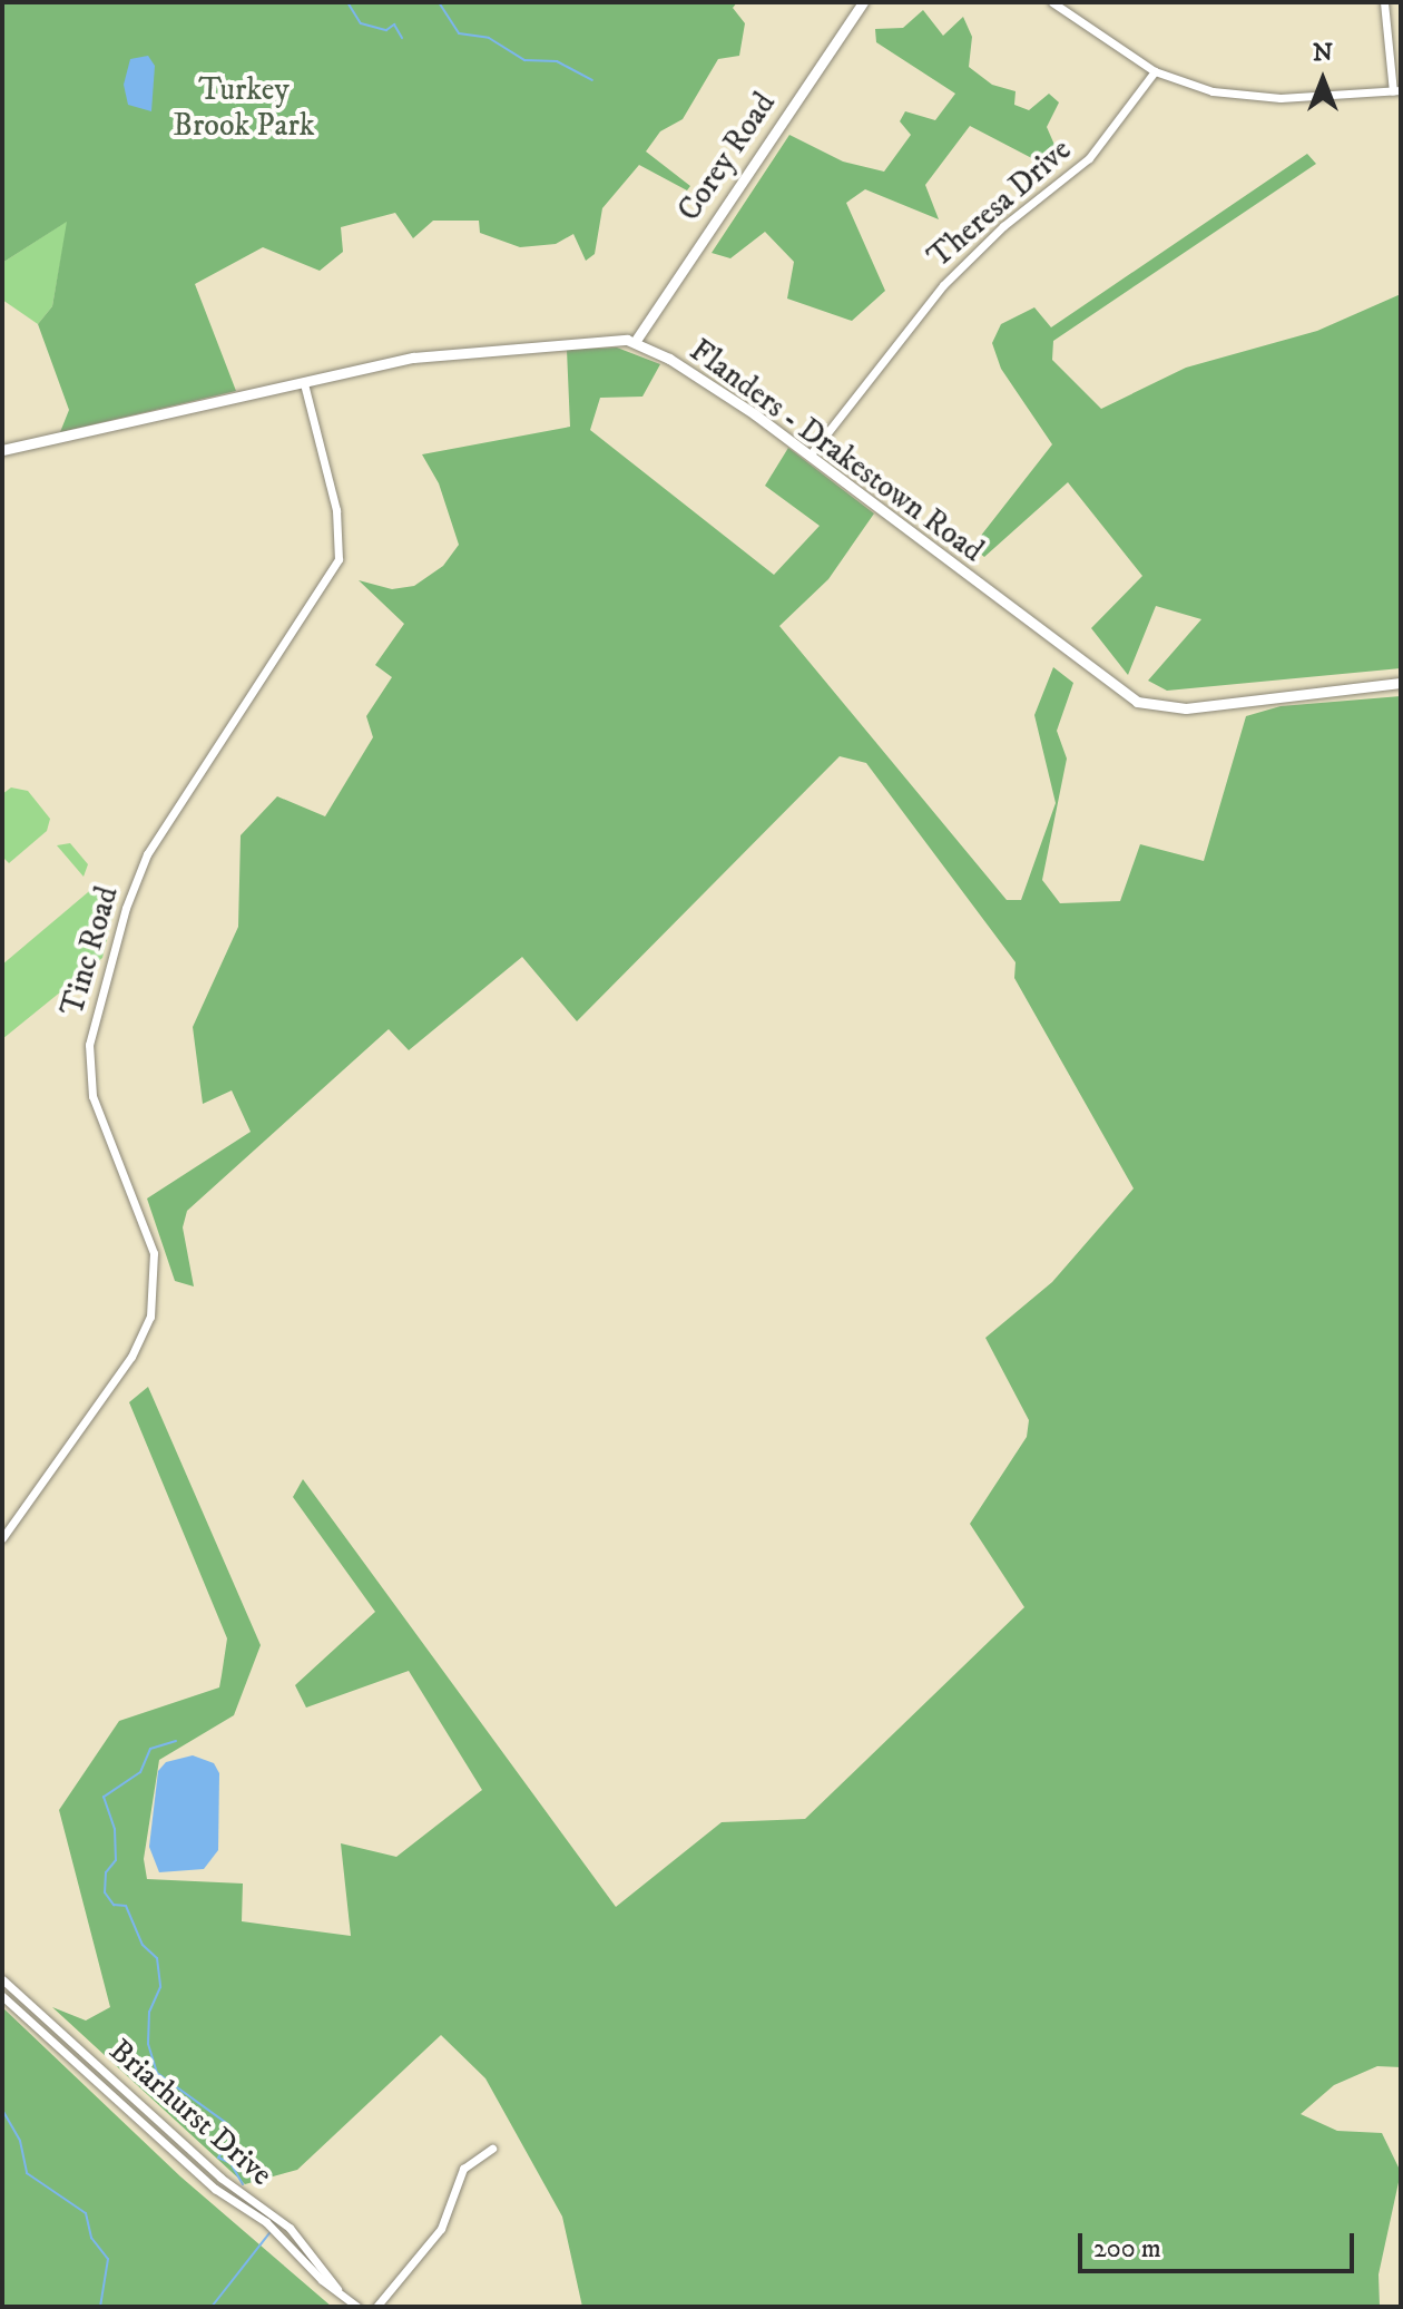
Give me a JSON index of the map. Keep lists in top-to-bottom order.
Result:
{
  "streets": {
    "street": [
      "Corey Road",
      "Theresa Drive",
      "Flanders - Drakestown Road",
      "Tinc Road",
      "Briarhurst Drive"
    ]
  },
  "crossings": [
    ["Corey Road", "Flanders - Drakestown Road"],
    ["Theresa Drive", "Flanders - Drakestown Road"]
  ],
  "parks": ["Turkey Brook Park"],
  "scale_bar": "200 m",
  "north": "top"
}
